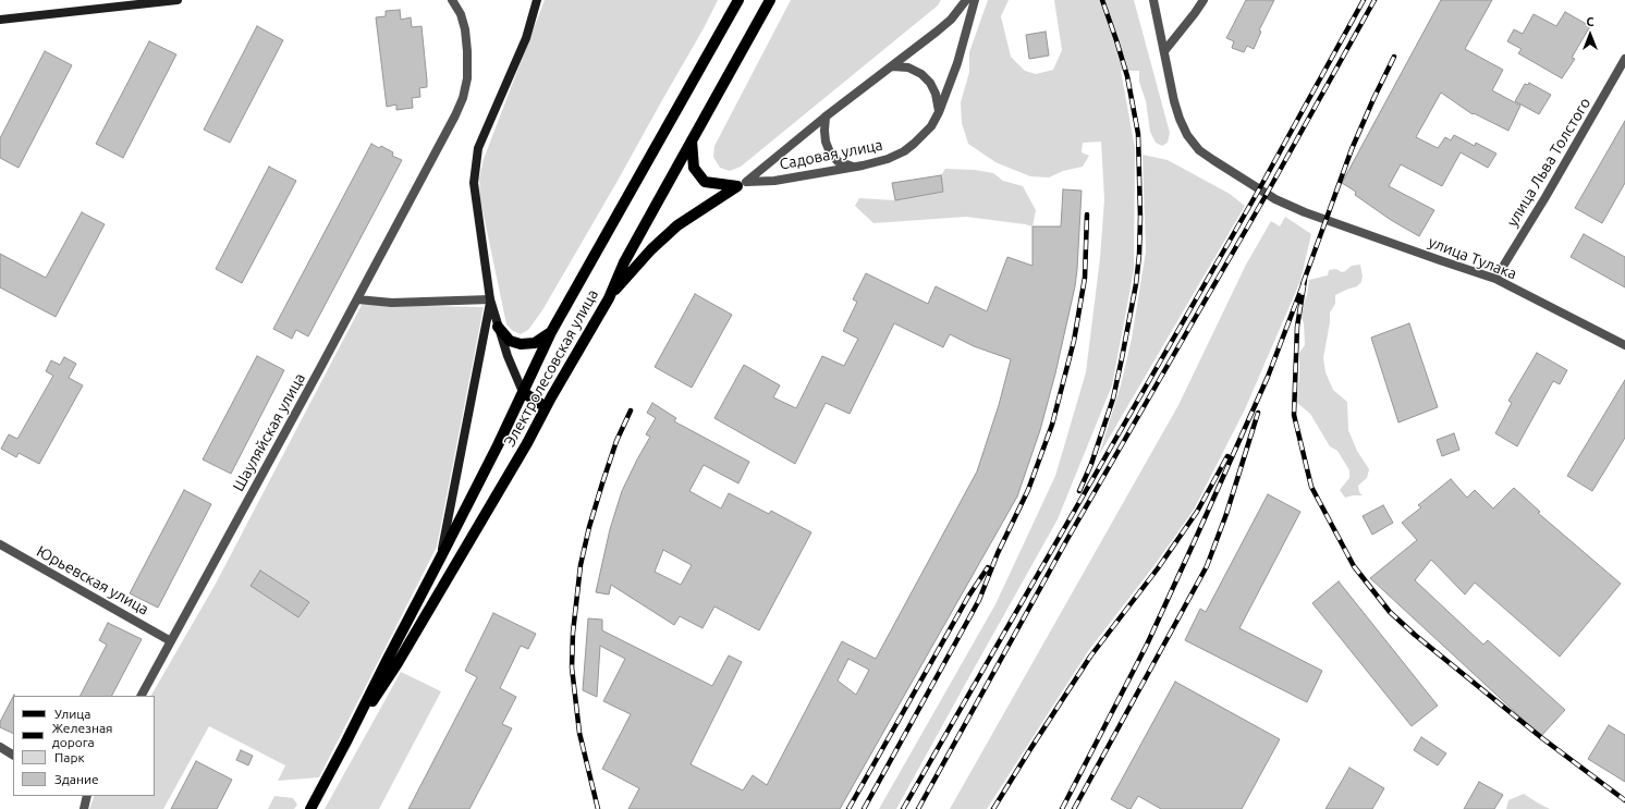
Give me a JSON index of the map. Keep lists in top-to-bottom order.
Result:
{
  "streets": {
    "main road": ["Электролесовская улица"],
    "street": [
      "Садовая улица",
      "улица Льва Толстого",
      "улица Тулака",
      "Шауляйская улица",
      "Юрьевская улица"
    ]
  },
  "crossings": [
    ["улица Льва Толстого", "улица Тулака"],
    ["Шауляйская улица", "Юрьевская улица"]
  ],
  "legend": [
    "Улица",
    "Железная дорога",
    "Парк",
    "Здание"
  ],
  "north": "top"
}
